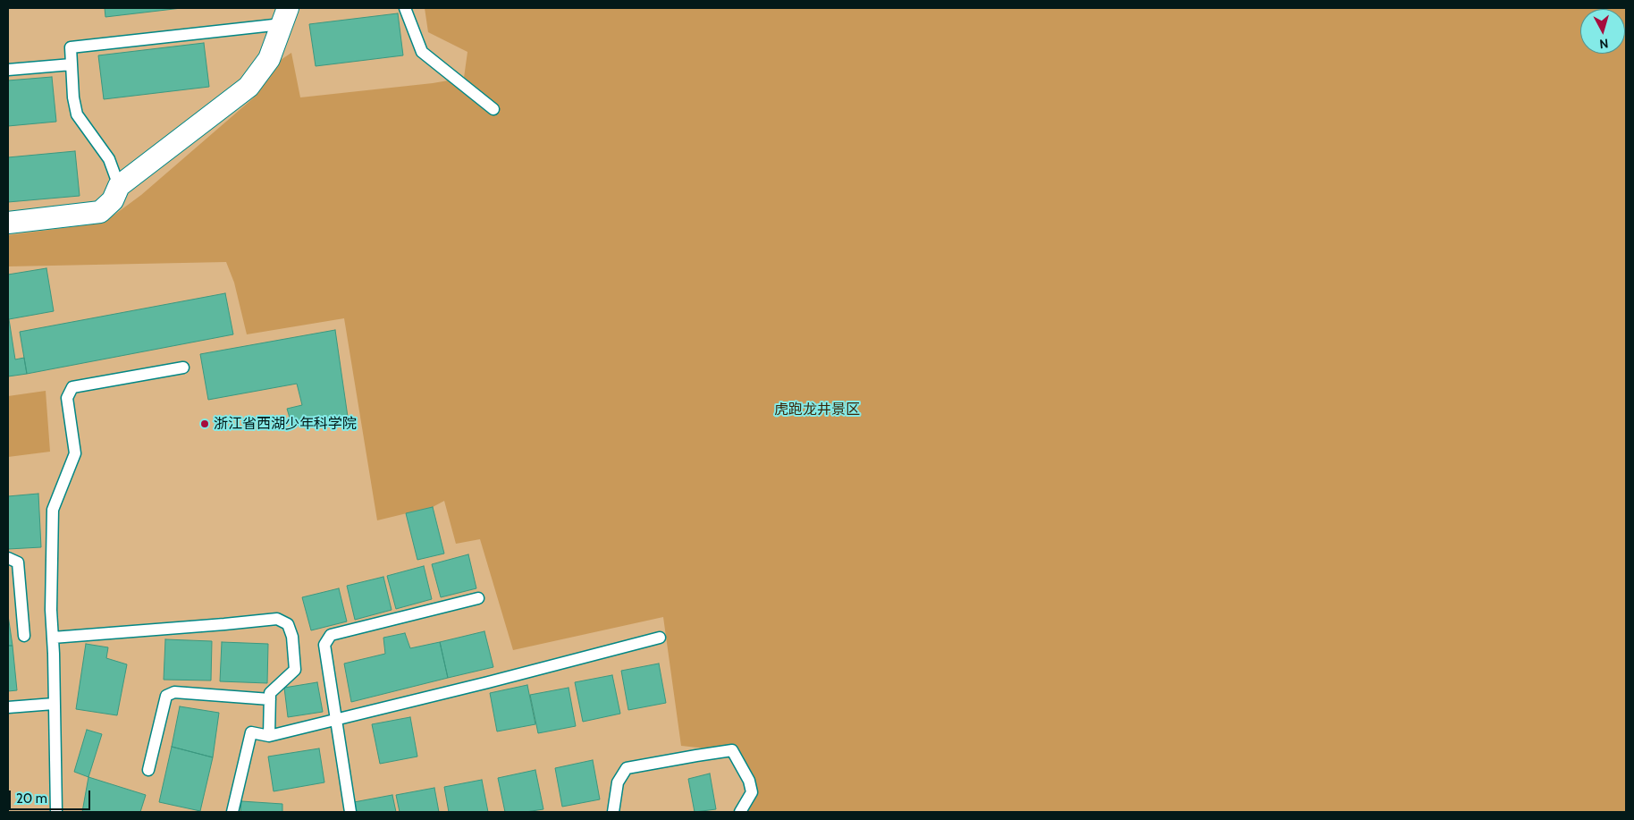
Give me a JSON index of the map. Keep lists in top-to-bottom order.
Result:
{
  "parks": ["虎跑龙井景区"],
  "places": ["浙江省西湖少年科学院"],
  "scale_bar": "20 m",
  "north": "bottom"
}
